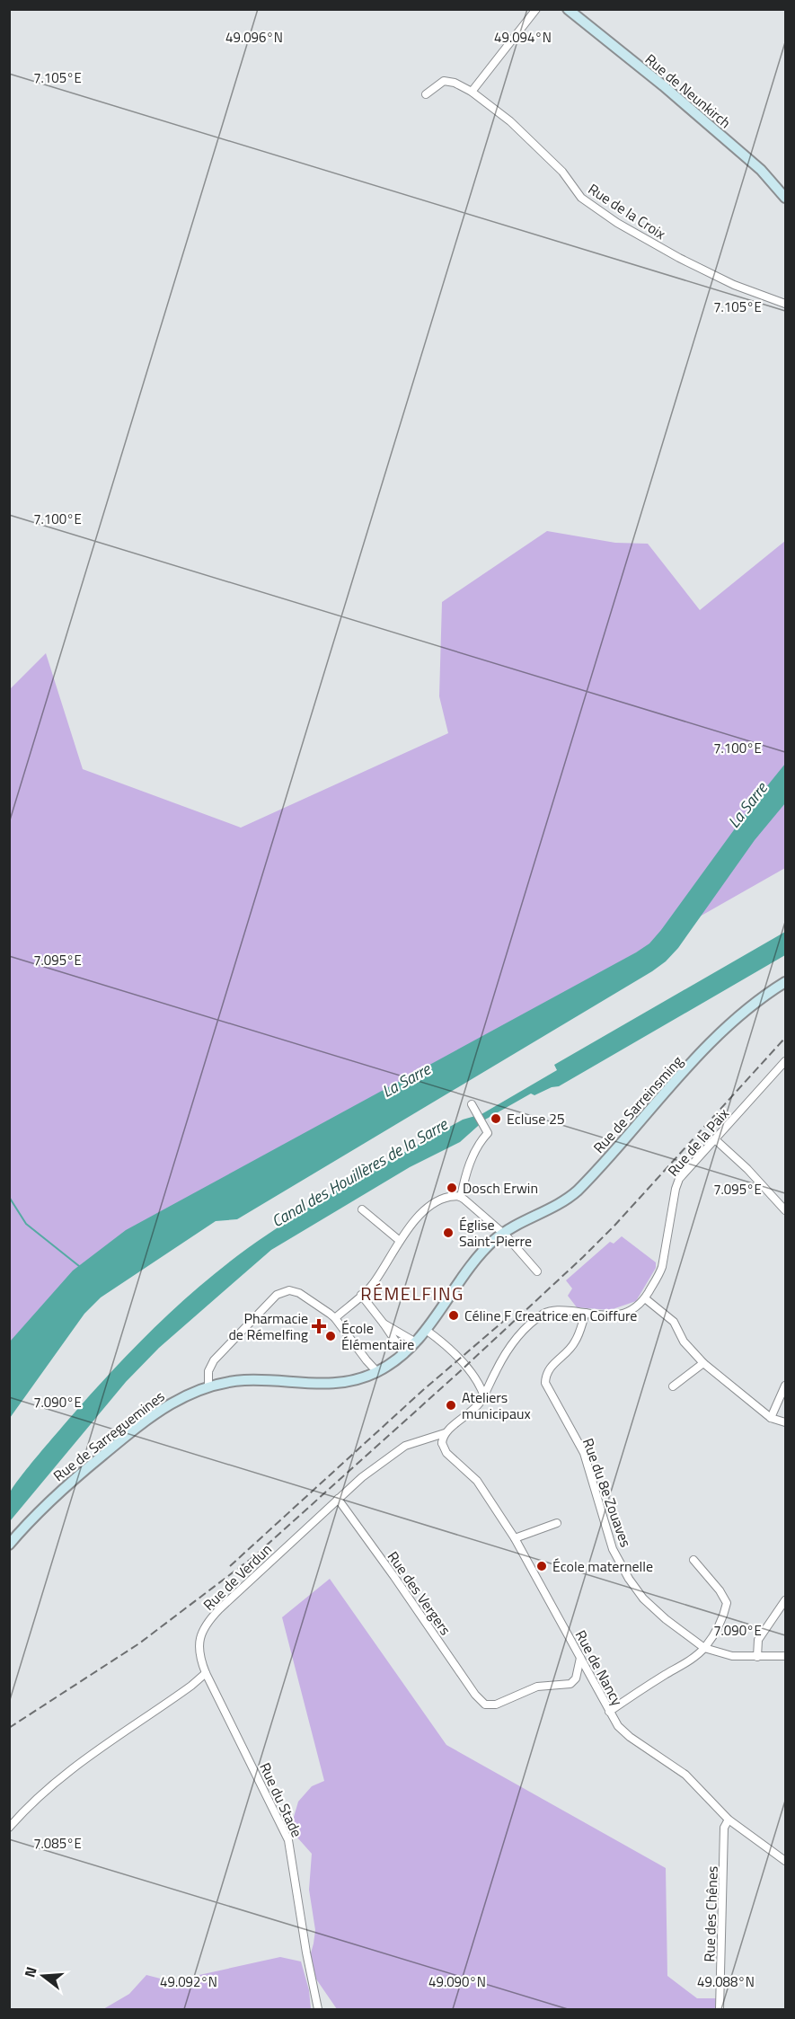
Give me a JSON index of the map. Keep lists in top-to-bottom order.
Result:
{
  "streets": {
    "street": [
      "Rue de Neunkirch",
      "Rue de la Croix",
      "Rue de Sarreinsming",
      "Rue de la Paix",
      "Rue de Sarreguemines",
      "Rue du 8e Zouaves",
      "Rue de Verdun",
      "Rue des Vergers",
      "Rue de Nancy",
      "Rue du Stade",
      "Rue des Chênes"
    ]
  },
  "crossings": [
    ["Rue de Sarreinsming", "Rue de Sarreguemines"],
    ["Rue de la Paix", "Rue du 8e Zouaves"],
    ["Rue de la Paix", "Rue de Verdun"],
    ["Rue de Verdun", "Rue des Vergers"],
    ["Rue de Verdun", "Rue du Stade"],
    ["Rue des Vergers", "Rue de Nancy"],
    ["Rue de Nancy", "Rue des Chênes"]
  ],
  "districts": ["RÉMELFING"],
  "water": ["La Sarre", "Canal des Houillères de la Sarre"],
  "places": {
    "other": [
      "Ecluse 25",
      "Dosch Erwin",
      "Église Saint-Pierre",
      "Céline F Creatrice en Coiffure",
      "École Élémentaire",
      "Ateliers municipaux",
      "École maternelle"
    ],
    "health": ["Pharmacie de Rémelfing"]
  },
  "north": "left",
  "coordinates": [
    "49.096°N",
    "49.094°N",
    "7.105°E",
    "7.100°E",
    "7.095°E",
    "7.090°E",
    "7.085°E",
    "49.092°N",
    "49.090°N",
    "49.088°N"
  ]
}
